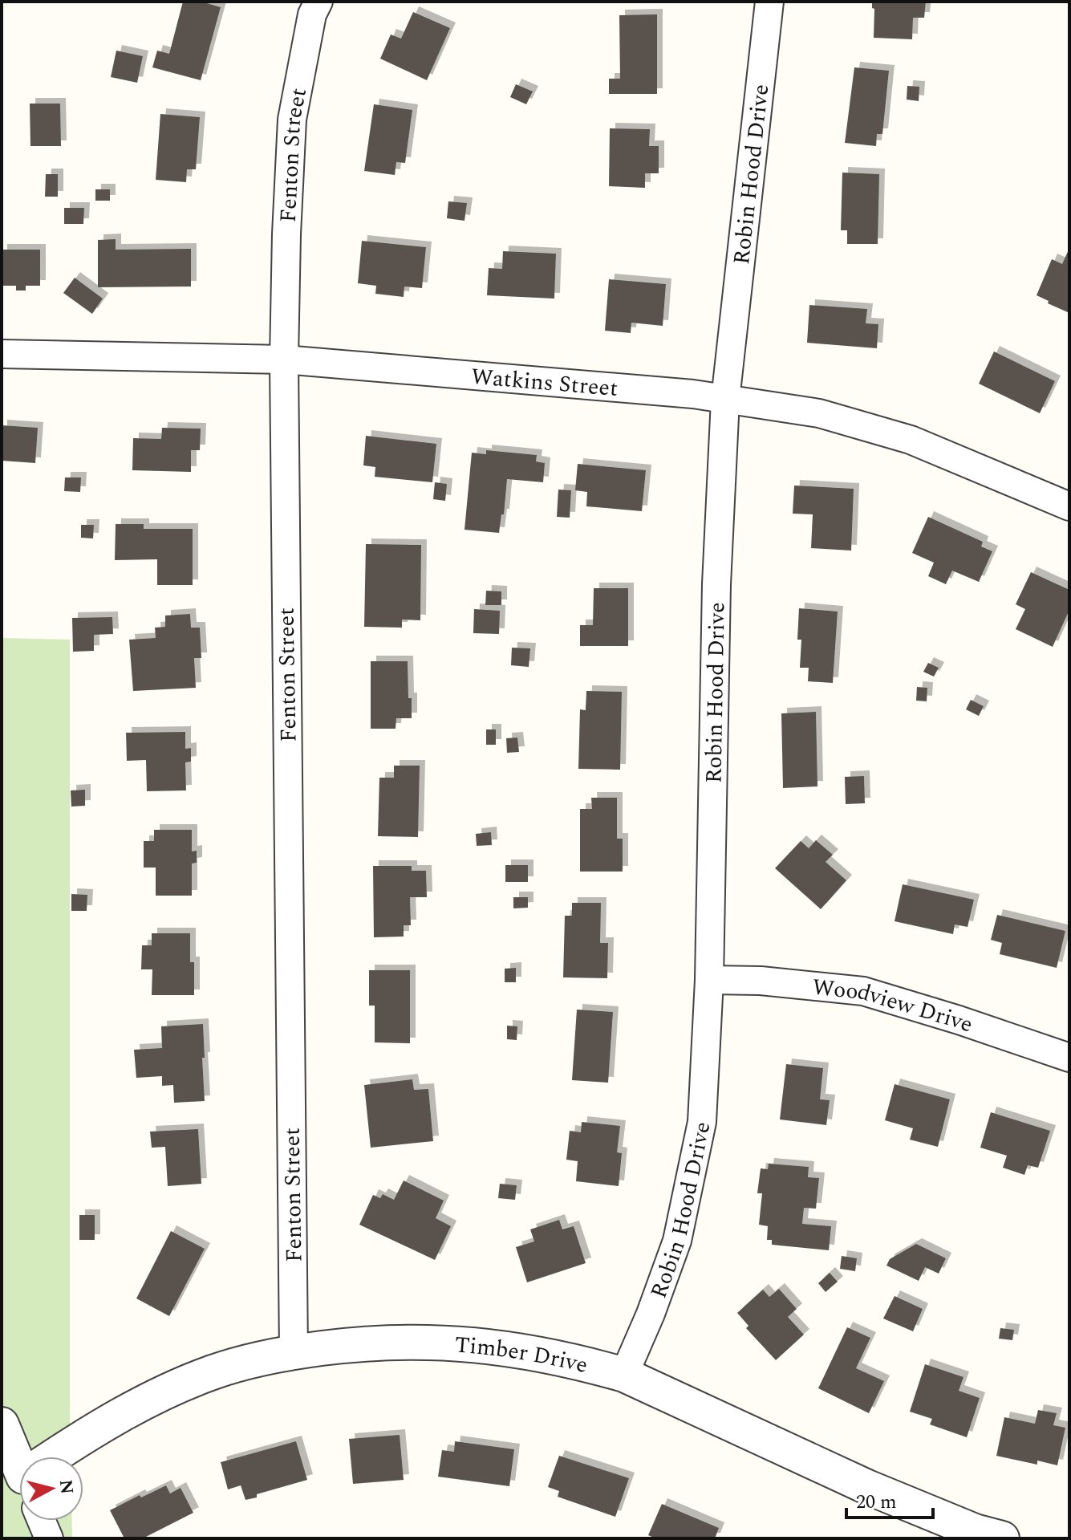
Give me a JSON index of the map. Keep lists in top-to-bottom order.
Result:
{
  "streets": {
    "street": [
      "Fenton Street",
      "Robin Hood Drive",
      "Watkins Street",
      "Woodview Drive",
      "Timber Drive"
    ]
  },
  "crossings": [
    ["Fenton Street", "Watkins Street"],
    ["Fenton Street", "Timber Drive"],
    ["Robin Hood Drive", "Watkins Street"],
    ["Robin Hood Drive", "Woodview Drive"],
    ["Robin Hood Drive", "Timber Drive"]
  ],
  "scale_bar": "20 m",
  "north": "right"
}
